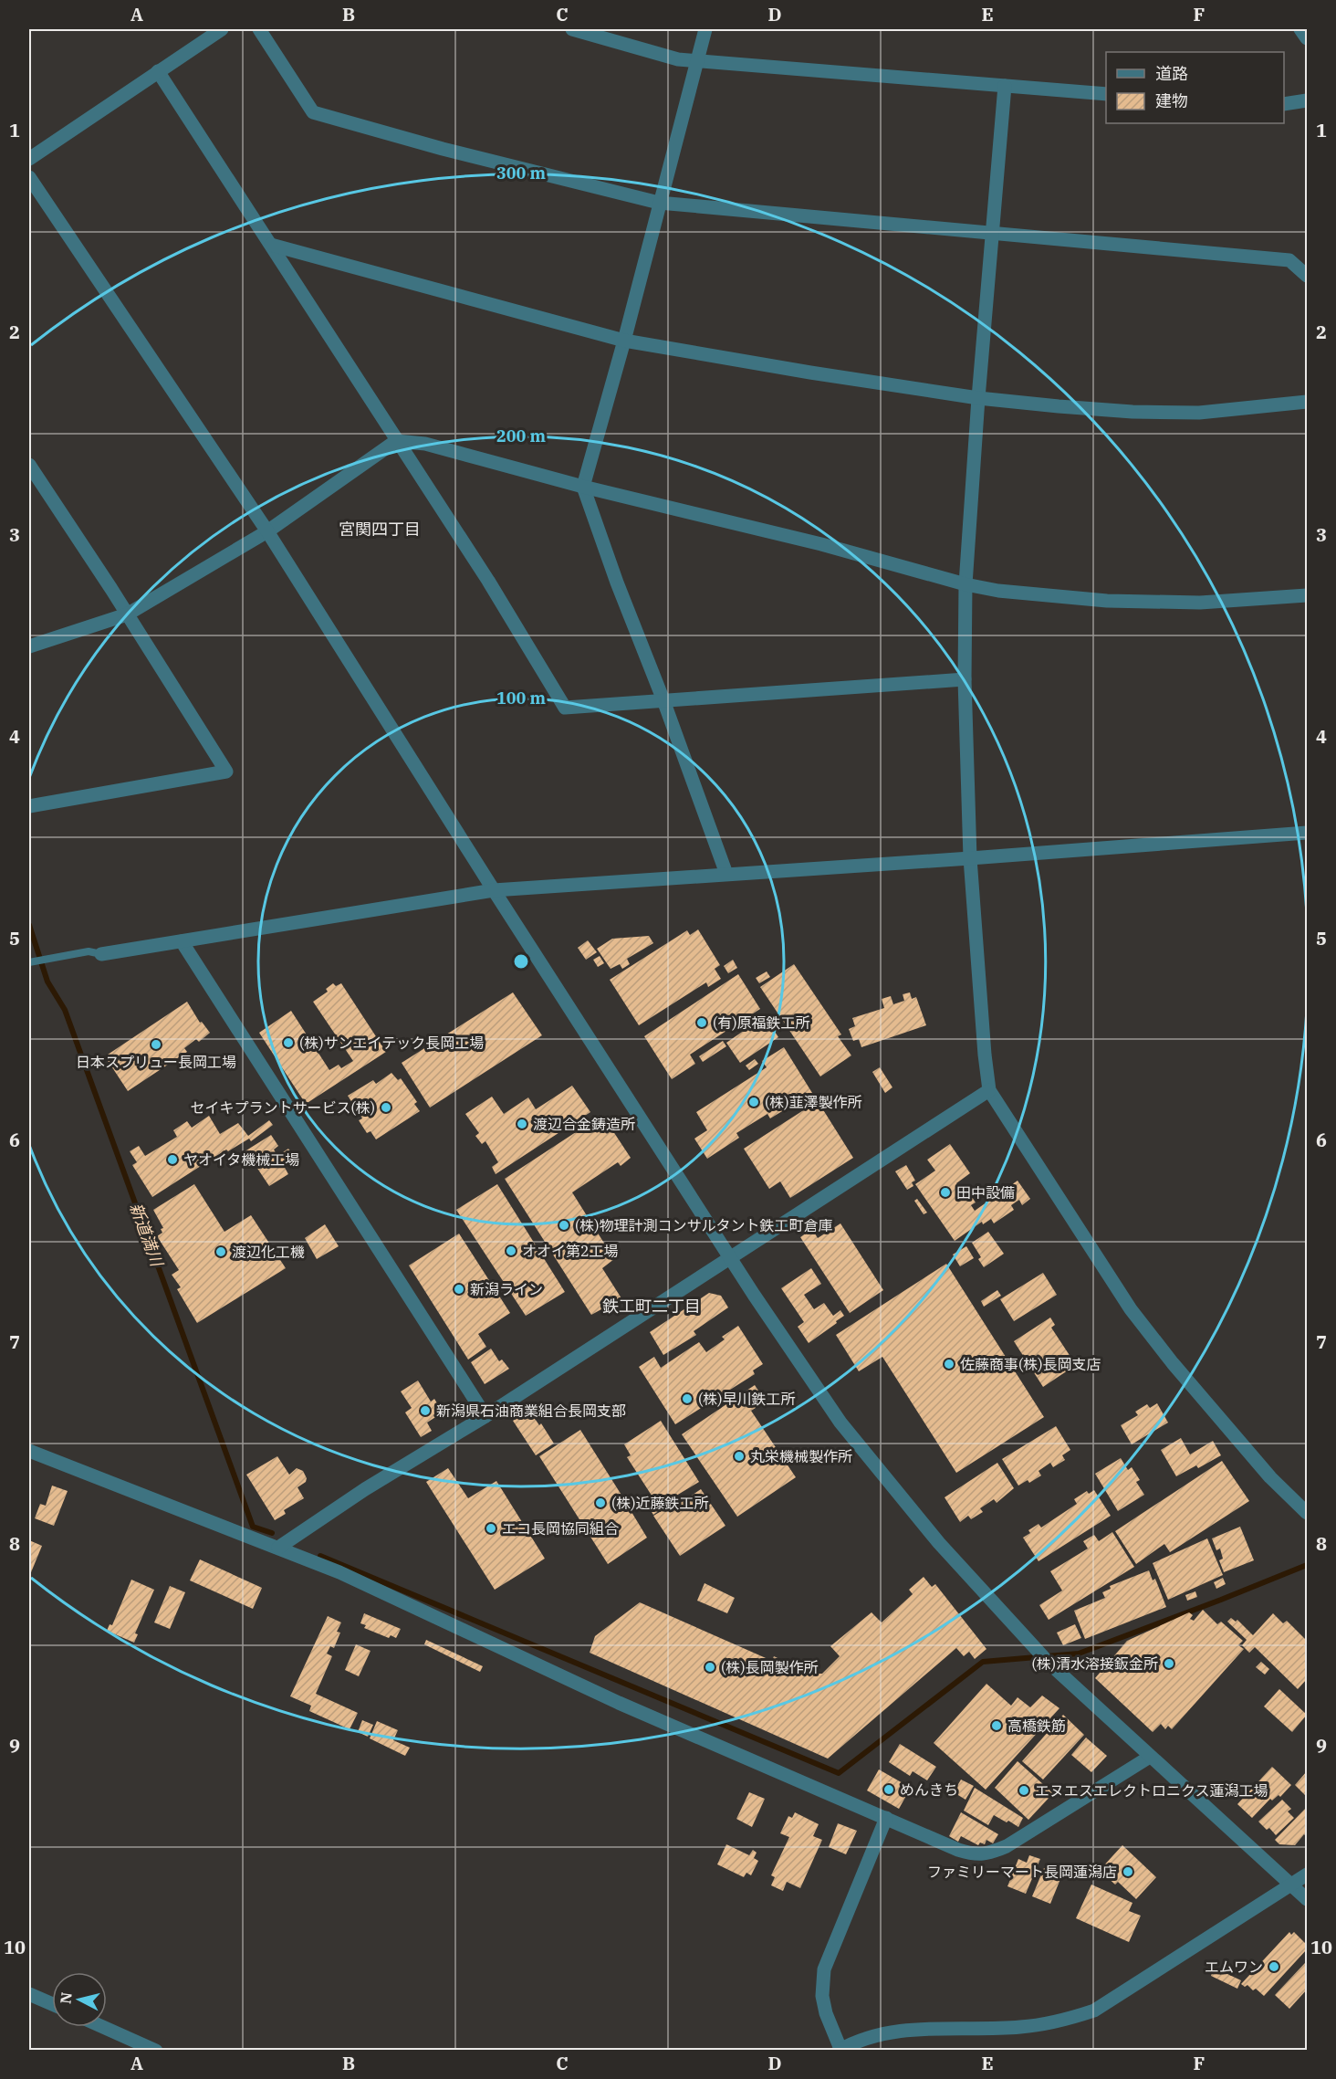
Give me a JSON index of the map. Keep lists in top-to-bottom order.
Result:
{
  "districts": ["宮関四丁目", "鉄工町二丁目"],
  "water": ["新道満川"],
  "places": [
    "(有)原福鉄工所",
    "(株)サンエイテック長岡工場",
    "日本スプリュー長岡工場",
    "(株)韮澤製作所",
    "セイキプラントサービス(株)",
    "渡辺合金鋳造所",
    "ヤオイタ機械工場",
    "田中設備",
    "(株)物理計測コンサルタント鉄工町倉庫",
    "オオイ第2工場",
    "渡辺化工機",
    "新潟ライン",
    "佐藤商事(株)長岡支店",
    "(株)早川鉄工所",
    "新潟県石油商業組合長岡支部",
    "丸栄機械製作所",
    "(株)近藤鉄工所",
    "エコ長岡協同組合",
    "(株)清水溶接鈑金所",
    "(株)長岡製作所",
    "高橋鉄筋",
    "めんきち",
    "エヌエスエレクトロニクス蓮潟工場",
    "ファミリーマート長岡蓮潟店",
    "エムワン"
  ],
  "legend": ["道路", "建物"],
  "north": "left",
  "grid": {
    "columns": [
      "A",
      "B",
      "C",
      "D",
      "E",
      "F"
    ],
    "rows": [
      "1",
      "2",
      "3",
      "4",
      "5",
      "6",
      "7",
      "8",
      "9",
      "10"
    ]
  },
  "rings": ["300 m", "200 m", "100 m"]
}
